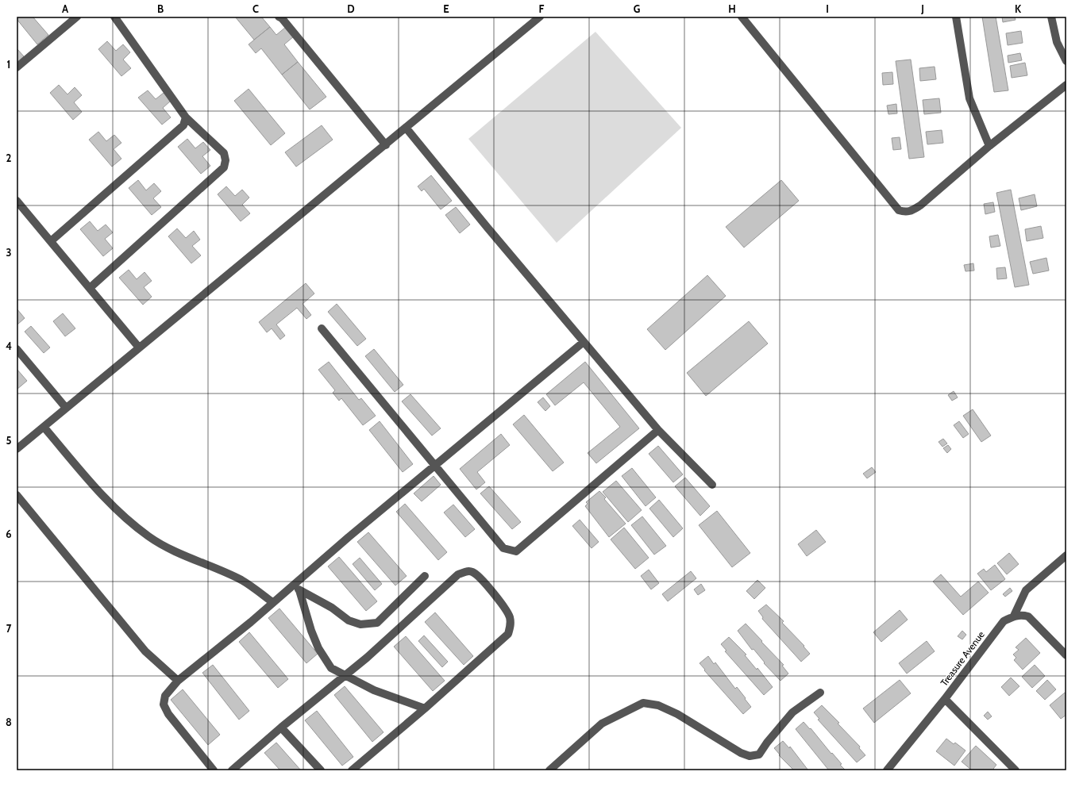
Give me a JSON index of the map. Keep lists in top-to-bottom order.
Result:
{
  "streets": {
    "street": ["Treasure Avenue"]
  },
  "grid": {
    "columns": [
      "A",
      "B",
      "C",
      "D",
      "E",
      "F",
      "G",
      "H",
      "I",
      "J",
      "K"
    ],
    "rows": [
      "1",
      "2",
      "3",
      "4",
      "5",
      "6",
      "7",
      "8"
    ]
  }
}
